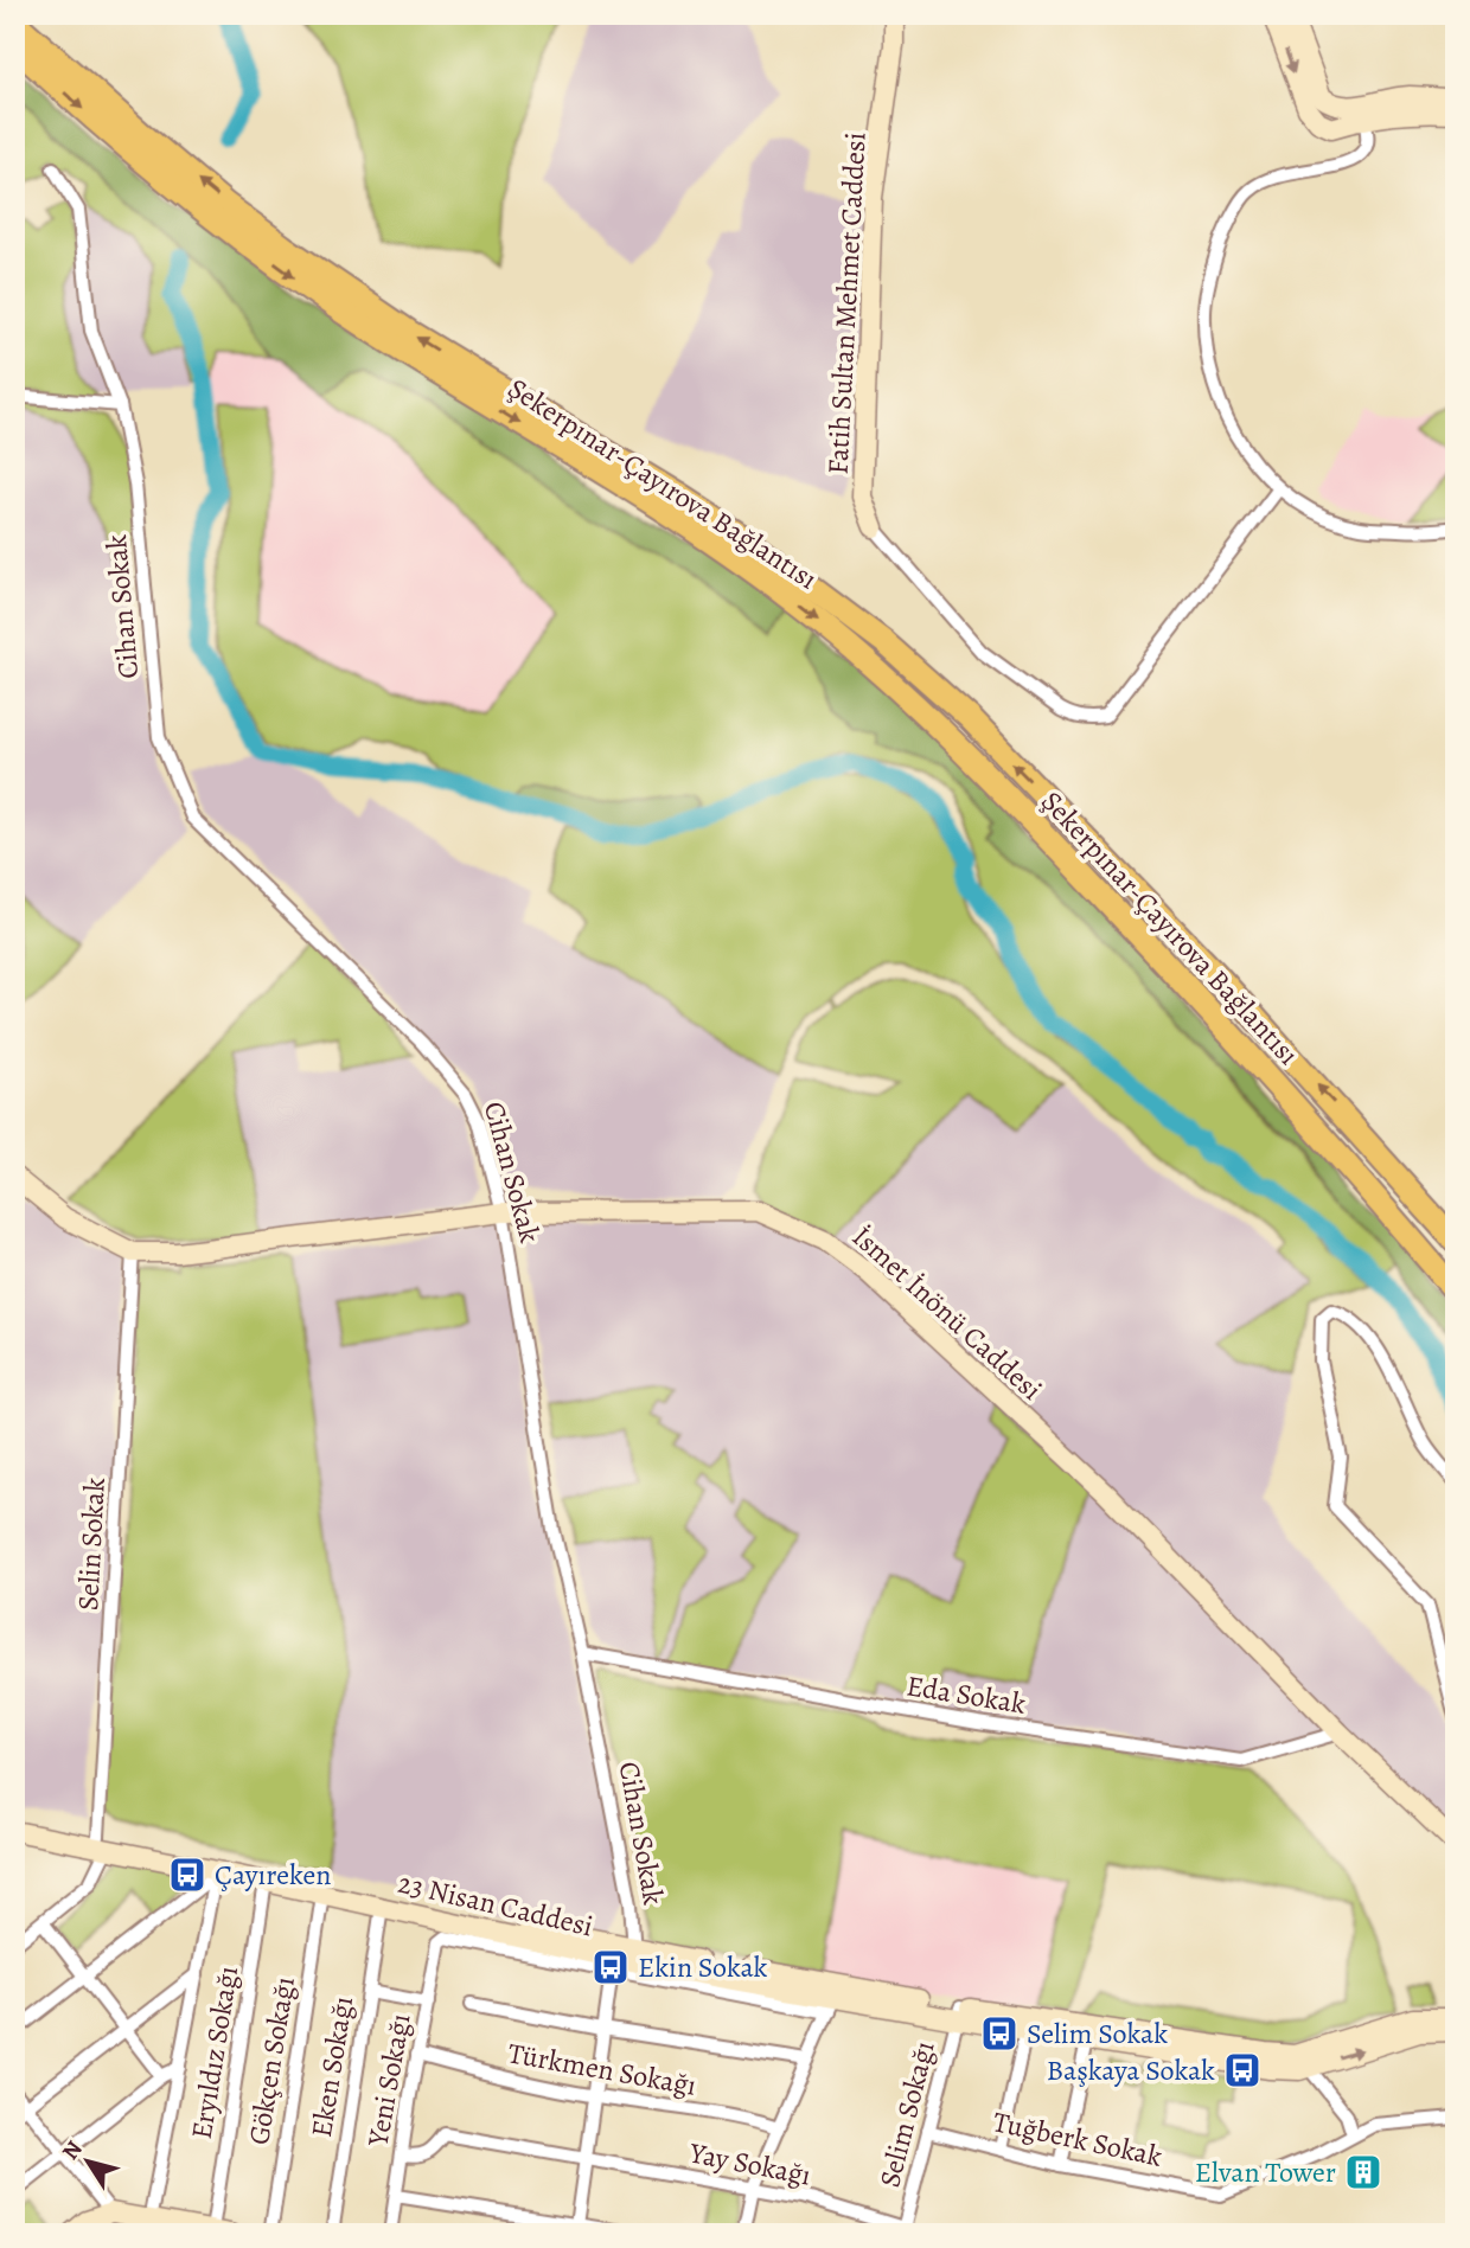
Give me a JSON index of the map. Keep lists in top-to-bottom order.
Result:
{
  "streets": {
    "highway": ["Şekerpınar-Çayırova Bağlantısı"],
    "street": [
      "Fatih Sultan Mehmet Caddesi",
      "Cihan Sokak",
      "İsmet İnönü Caddesi",
      "Selin Sokak",
      "Eda Sokak",
      "23 Nisan Caddesi",
      "Eryıldız Sokağı",
      "Gökçen Sokağı",
      "Eken Sokağı",
      "Türkmen Sokağı",
      "Yeni Sokağı",
      "Selim Sokağı",
      "Tuğberk Sokak",
      "Yay Sokağı"
    ]
  },
  "crossings": [
    ["Cihan Sokak", "İsmet İnönü Caddesi"],
    ["Cihan Sokak", "Eda Sokak"],
    ["Cihan Sokak", "23 Nisan Caddesi"],
    ["İsmet İnönü Caddesi", "Selin Sokak"],
    ["İsmet İnönü Caddesi", "Eda Sokak"],
    ["Selin Sokak", "23 Nisan Caddesi"],
    ["23 Nisan Caddesi", "Eryıldız Sokağı"],
    ["23 Nisan Caddesi", "Gökçen Sokağı"],
    ["23 Nisan Caddesi", "Eken Sokağı"],
    ["23 Nisan Caddesi", "Selim Sokağı"],
    ["Türkmen Sokağı", "Yeni Sokağı"],
    ["Yeni Sokağı", "Yay Sokağı"],
    ["Selim Sokağı", "Tuğberk Sokak"],
    ["Selim Sokağı", "Yay Sokağı"]
  ],
  "places": {
    "bus stop": [
      "Çayıreken",
      "Ekin Sokak",
      "Selim Sokak",
      "Başkaya Sokak"
    ],
    "building": ["Elvan Tower"]
  },
  "north": "top left"
}
